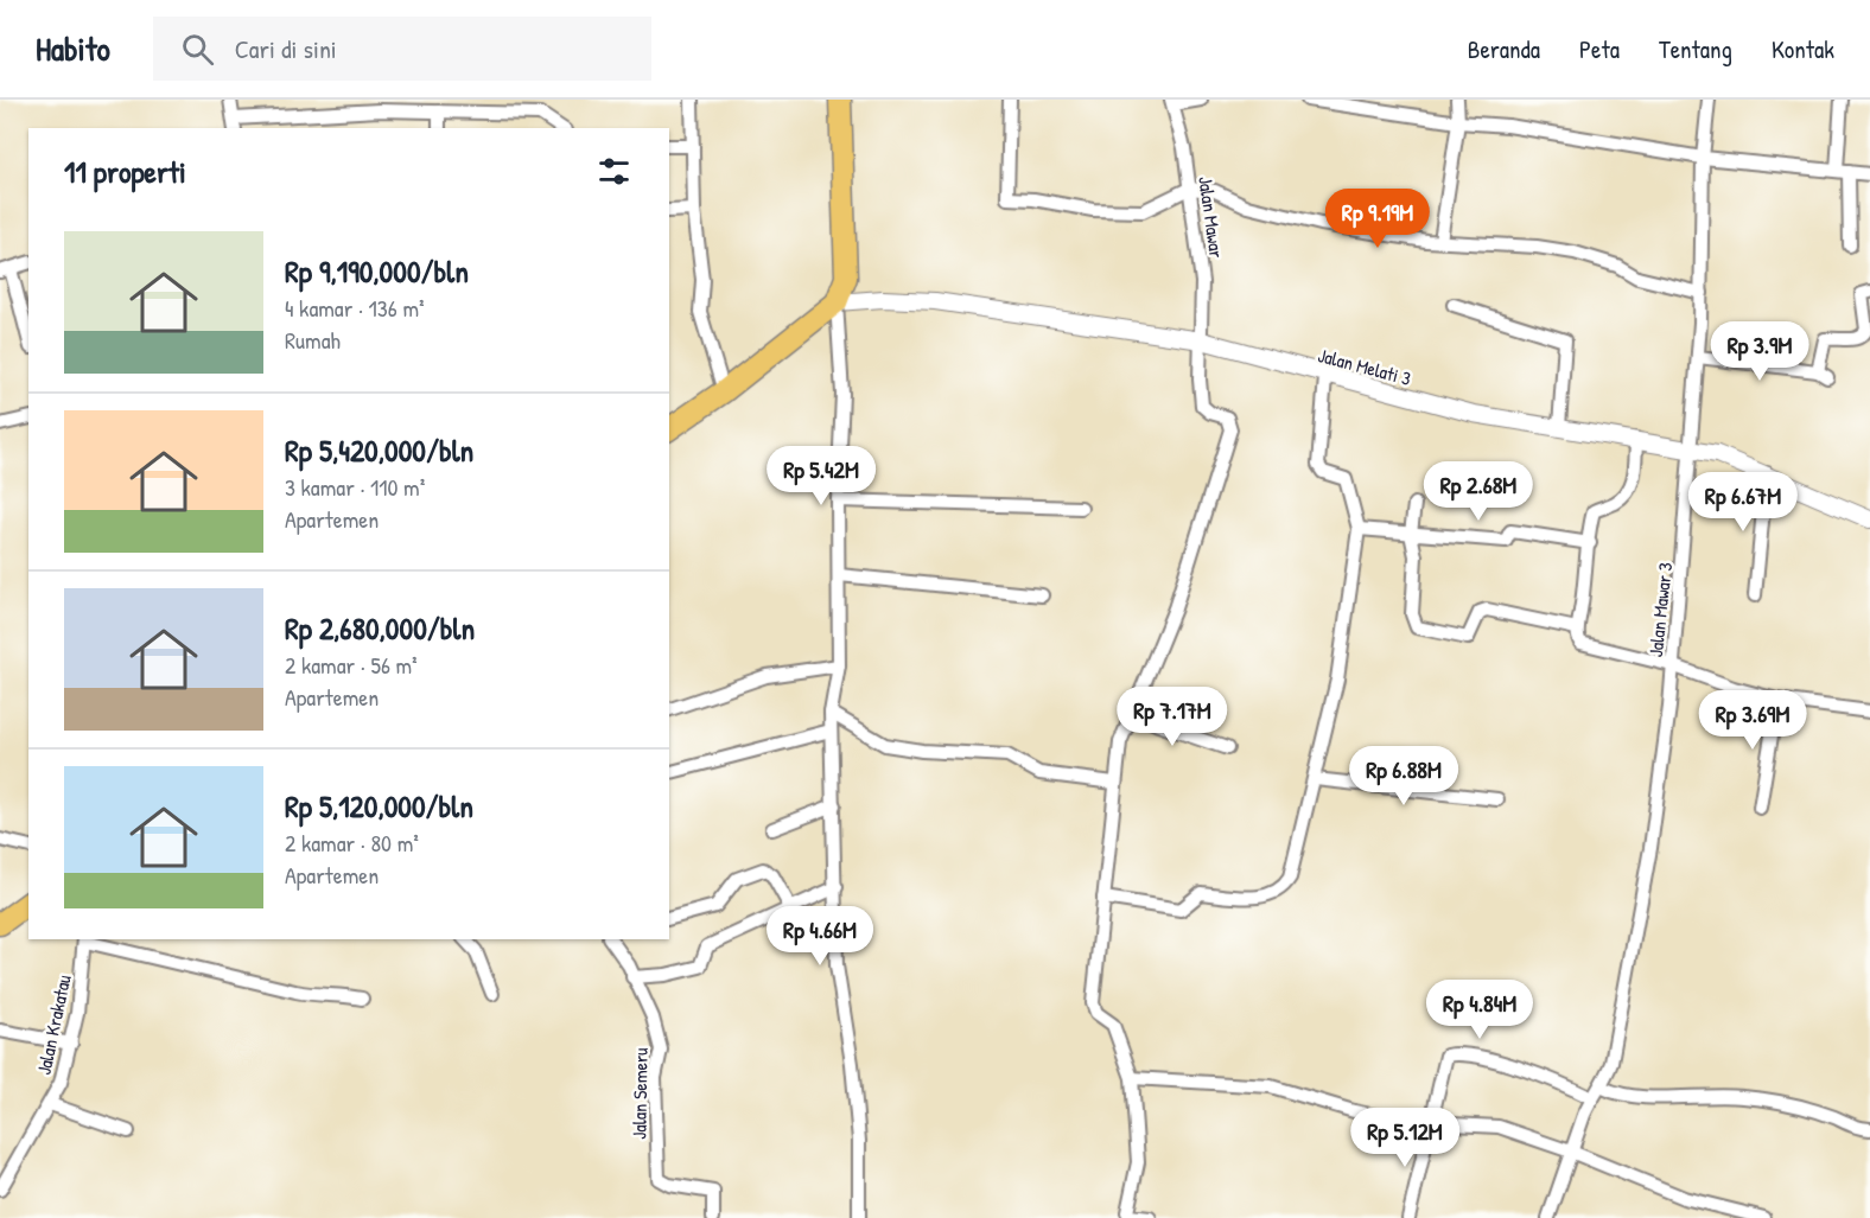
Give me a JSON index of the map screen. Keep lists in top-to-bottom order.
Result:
{
  "streets": {
    "street": [
      "Jalan Mawar",
      "Jalan Melati 3",
      "Jalan Mawar 3",
      "Jalan Krakatau",
      "Jalan Semeru"
    ]
  },
  "crossings": [
    ["Jalan Mawar", "Jalan Melati 3"],
    ["Jalan Melati 3", "Jalan Mawar 3"]
  ],
  "page": {
    "header": "Habito",
    "search": "Cari di sini",
    "nav": [
      "Beranda",
      "Peta",
      "Tentang",
      "Kontak"
    ],
    "heading": "11 properti",
    "price": [
      "Rp 9.19M",
      "Rp 3.9M",
      "Rp 5.42M",
      "Rp 2.68M",
      "Rp 6.67M",
      "Rp 7.17M",
      "Rp 3.69M",
      "Rp 6.88M",
      "Rp 4.66M",
      "Rp 4.84M",
      "Rp 5.12M"
    ],
    "list": [
      {
        "name": "Rp 9,190,000/bln",
        "note": "4 kamar · 136 m² · Rumah"
      },
      {
        "name": "Rp 5,420,000/bln",
        "note": "3 kamar · 110 m² · Apartemen"
      },
      {
        "name": "Rp 2,680,000/bln",
        "note": "2 kamar · 56 m² · Apartemen"
      },
      {
        "name": "Rp 5,120,000/bln",
        "note": "2 kamar · 80 m² · Apartemen"
      }
    ]
  }
}
